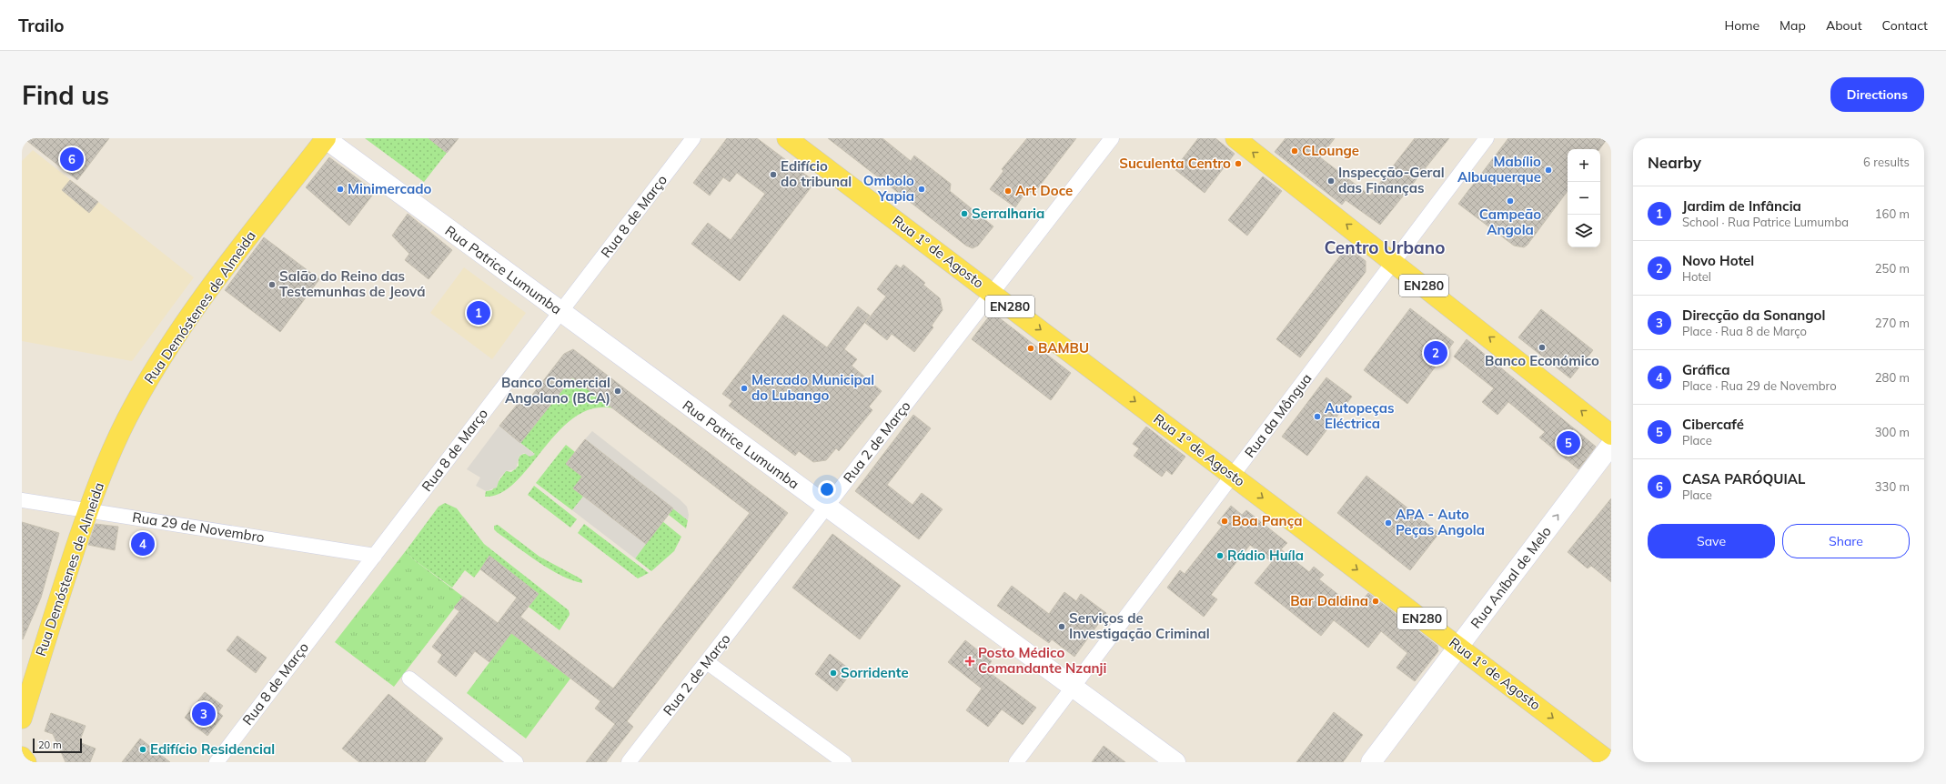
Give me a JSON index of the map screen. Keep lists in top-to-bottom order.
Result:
{
  "streets": {
    "main road": ["Rua 1º de Agosto", "EN280", "Rua Demóstenes de Almeida"],
    "street": [
      "Rua 8 de Março",
      "Rua Patrice Lumumba",
      "Rua da Môngua",
      "Rua 2 de Março",
      "Rua 29 de Novembro",
      "Rua Aníbal de Melo"
    ]
  },
  "crossings": [
    ["Rua 8 de Março", "Rua Patrice Lumumba"],
    ["Rua 8 de Março", "Rua 29 de Novembro"],
    ["Rua 1º de Agosto", "Rua da Môngua"],
    ["Rua 1º de Agosto", "Rua 2 de Março"],
    ["Rua 1º de Agosto", "Rua Aníbal de Melo"],
    ["Rua Patrice Lumumba", "Rua Demóstenes de Almeida"],
    ["Rua Patrice Lumumba", "Rua da Môngua"],
    ["Rua Patrice Lumumba", "Rua 2 de Março"],
    ["EN280", "Rua da Môngua"],
    ["Rua Demóstenes de Almeida", "Rua 29 de Novembro"]
  ],
  "one_way": ["Rua 1º de Agosto", "Rua Aníbal de Melo"],
  "districts": ["Centro Urbano"],
  "places": {
    "other": [
      "CLounge",
      "Suculenta Centro",
      "Mabílio Albuquerque",
      "Edifício do tribunal",
      "Inspecção-Geral das Finanças",
      "Minimercado",
      "Ombolo Yapia",
      "Art Doce",
      "Campeão Angola",
      "Serralharia",
      "Salão do Reino das Testemunhas de Jeová",
      "Banco Económico",
      "BAMBU",
      "Mercado Municipal do Lubango",
      "Banco Comercial Angolano (BCA)",
      "Autopeças Eléctrica",
      "Boa Pança",
      "APA - Auto Peças Angola",
      "Rádio Huíla",
      "Bar Daldina",
      "Serviços de Investigação Criminal",
      "Sorridente",
      "Edifício Residencial"
    ],
    "health": ["Posto Médico Comandante Nzanji"]
  },
  "scale_bar": "20 m",
  "page": {
    "header": "Trailo",
    "nav": [
      "Home",
      "Map",
      "About",
      "Contact"
    ],
    "buttons": [
      "Directions",
      ["Save", "Share"]
    ],
    "title": "Find us",
    "heading": ["Nearby", "6 results"],
    "pins": [
      "6",
      "1",
      "2",
      "5",
      "4",
      "3"
    ],
    "map_buttons": ["+", "−"],
    "list": [
      {
        "mark": "1",
        "name": "Jardim de Infância",
        "note": "School · Rua Patrice Lumumba",
        "value": "160 m"
      },
      {
        "mark": "2",
        "name": "Novo Hotel",
        "note": "Hotel",
        "value": "250 m"
      },
      {
        "mark": "3",
        "name": "Direcção da Sonangol",
        "note": "Place · Rua 8 de Março",
        "value": "270 m"
      },
      {
        "mark": "4",
        "name": "Gráfica",
        "note": "Place · Rua 29 de Novembro",
        "value": "280 m"
      },
      {
        "mark": "5",
        "name": "Cibercafé",
        "note": "Place",
        "value": "300 m"
      },
      {
        "mark": "6",
        "name": "CASA PARÓQUIAL",
        "note": "Place",
        "value": "330 m"
      }
    ],
    "scale": "20 m"
  }
}
